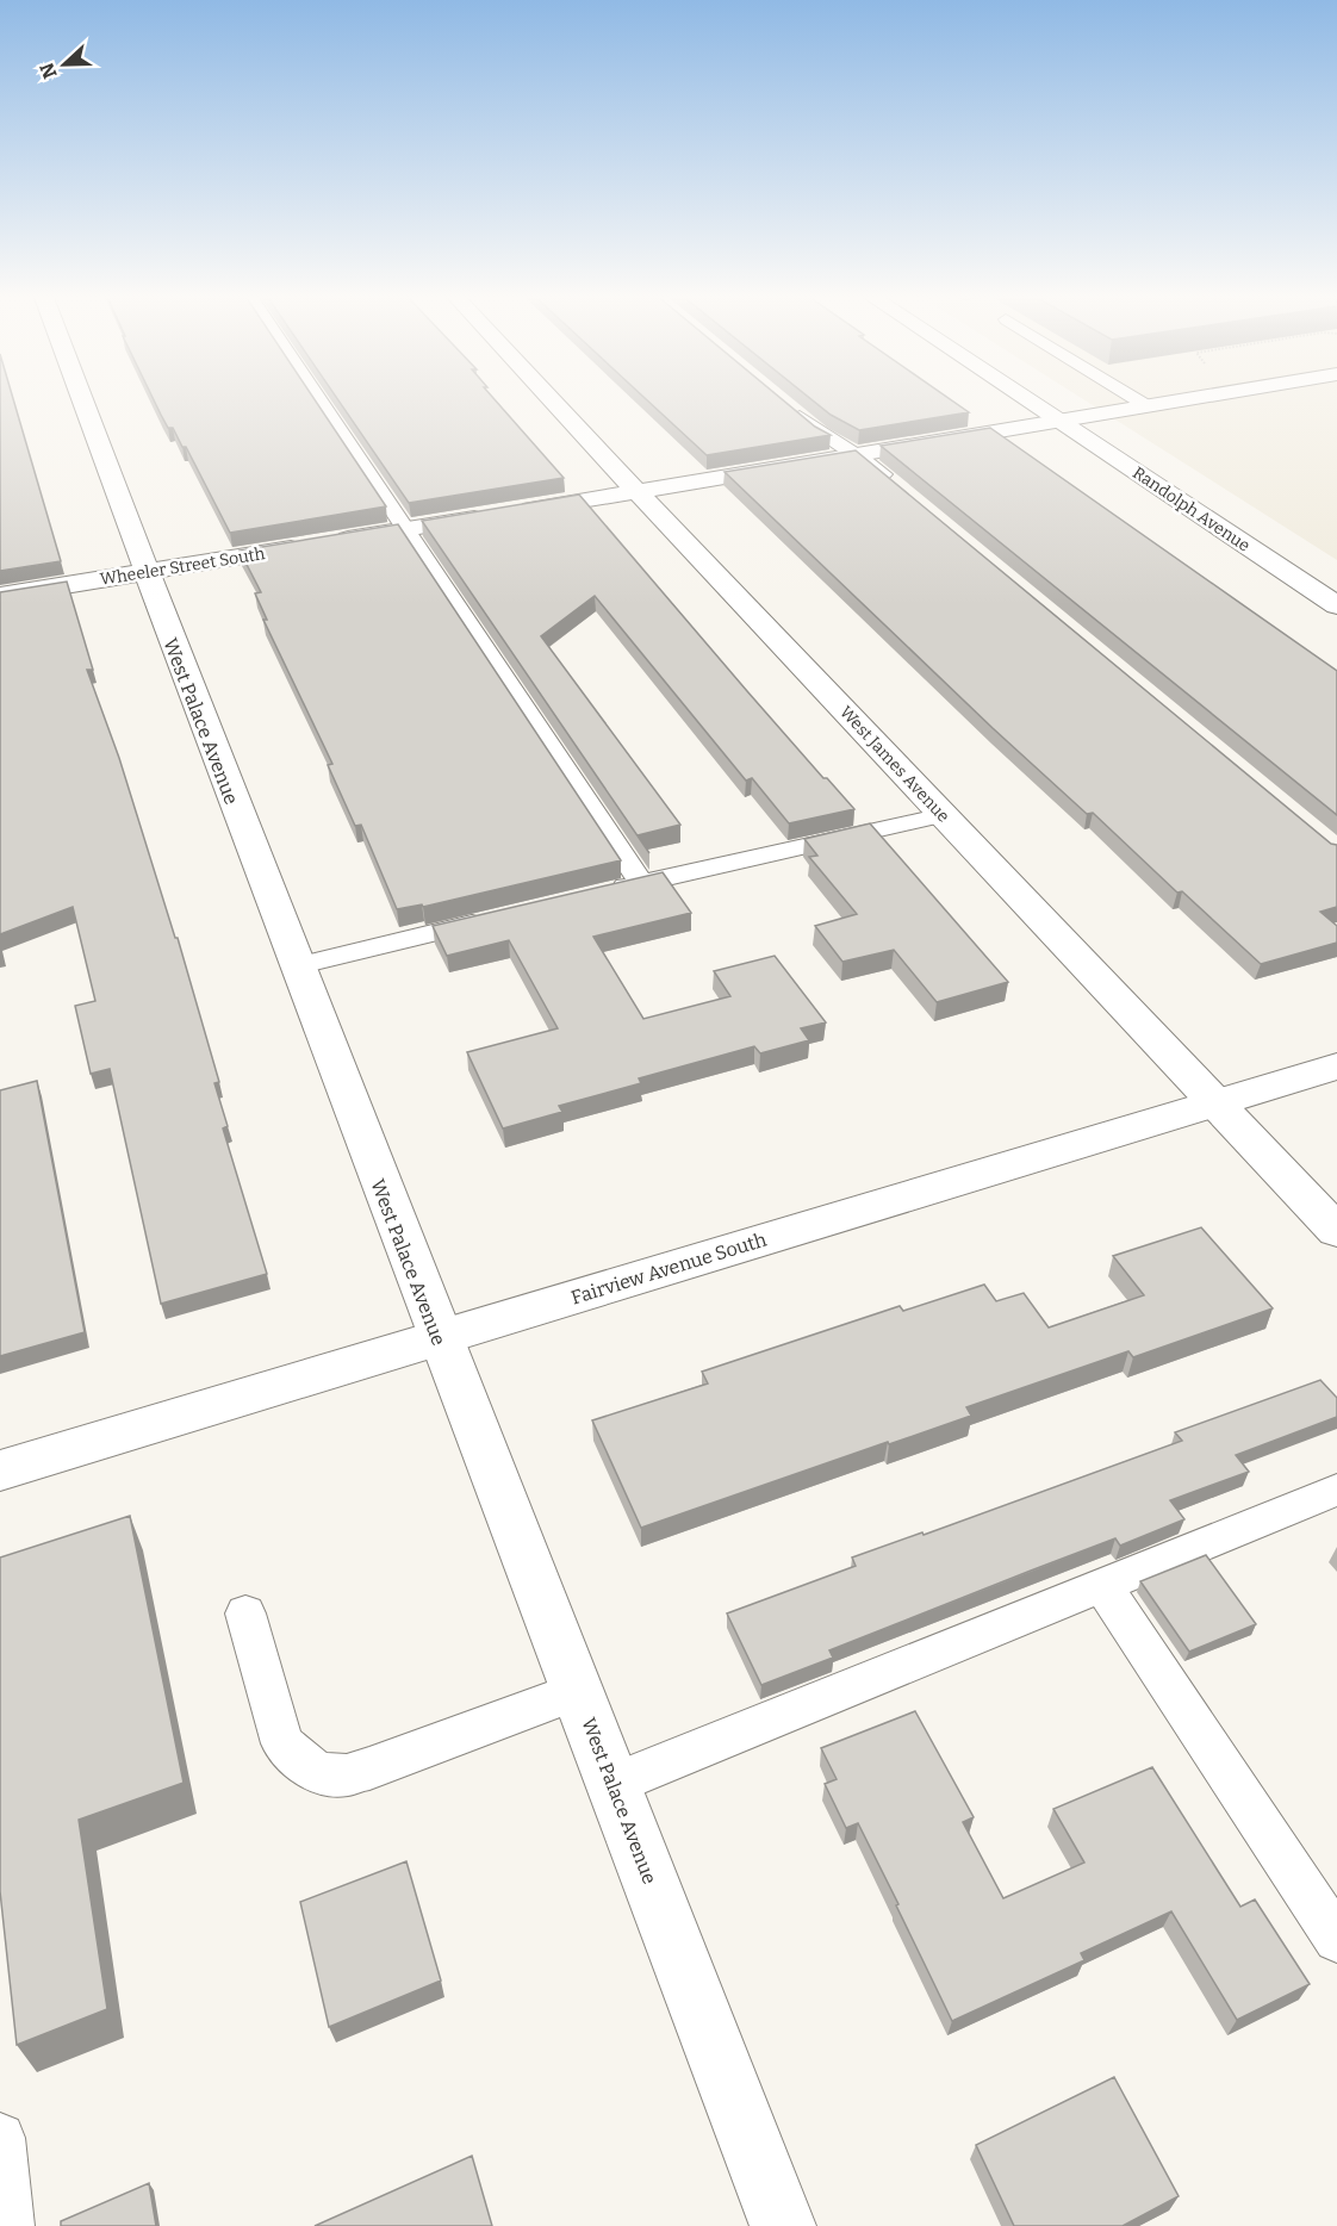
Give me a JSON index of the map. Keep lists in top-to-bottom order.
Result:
{
  "streets": {
    "street": [
      "Randolph Avenue",
      "Wheeler Street South",
      "West Palace Avenue",
      "West James Avenue",
      "Fairview Avenue South"
    ]
  },
  "crossings": [
    ["Randolph Avenue", "Wheeler Street South"],
    ["Wheeler Street South", "West Palace Avenue"],
    ["Wheeler Street South", "West James Avenue"],
    ["West Palace Avenue", "Fairview Avenue South"],
    ["West James Avenue", "Fairview Avenue South"]
  ],
  "north": "left"
}
